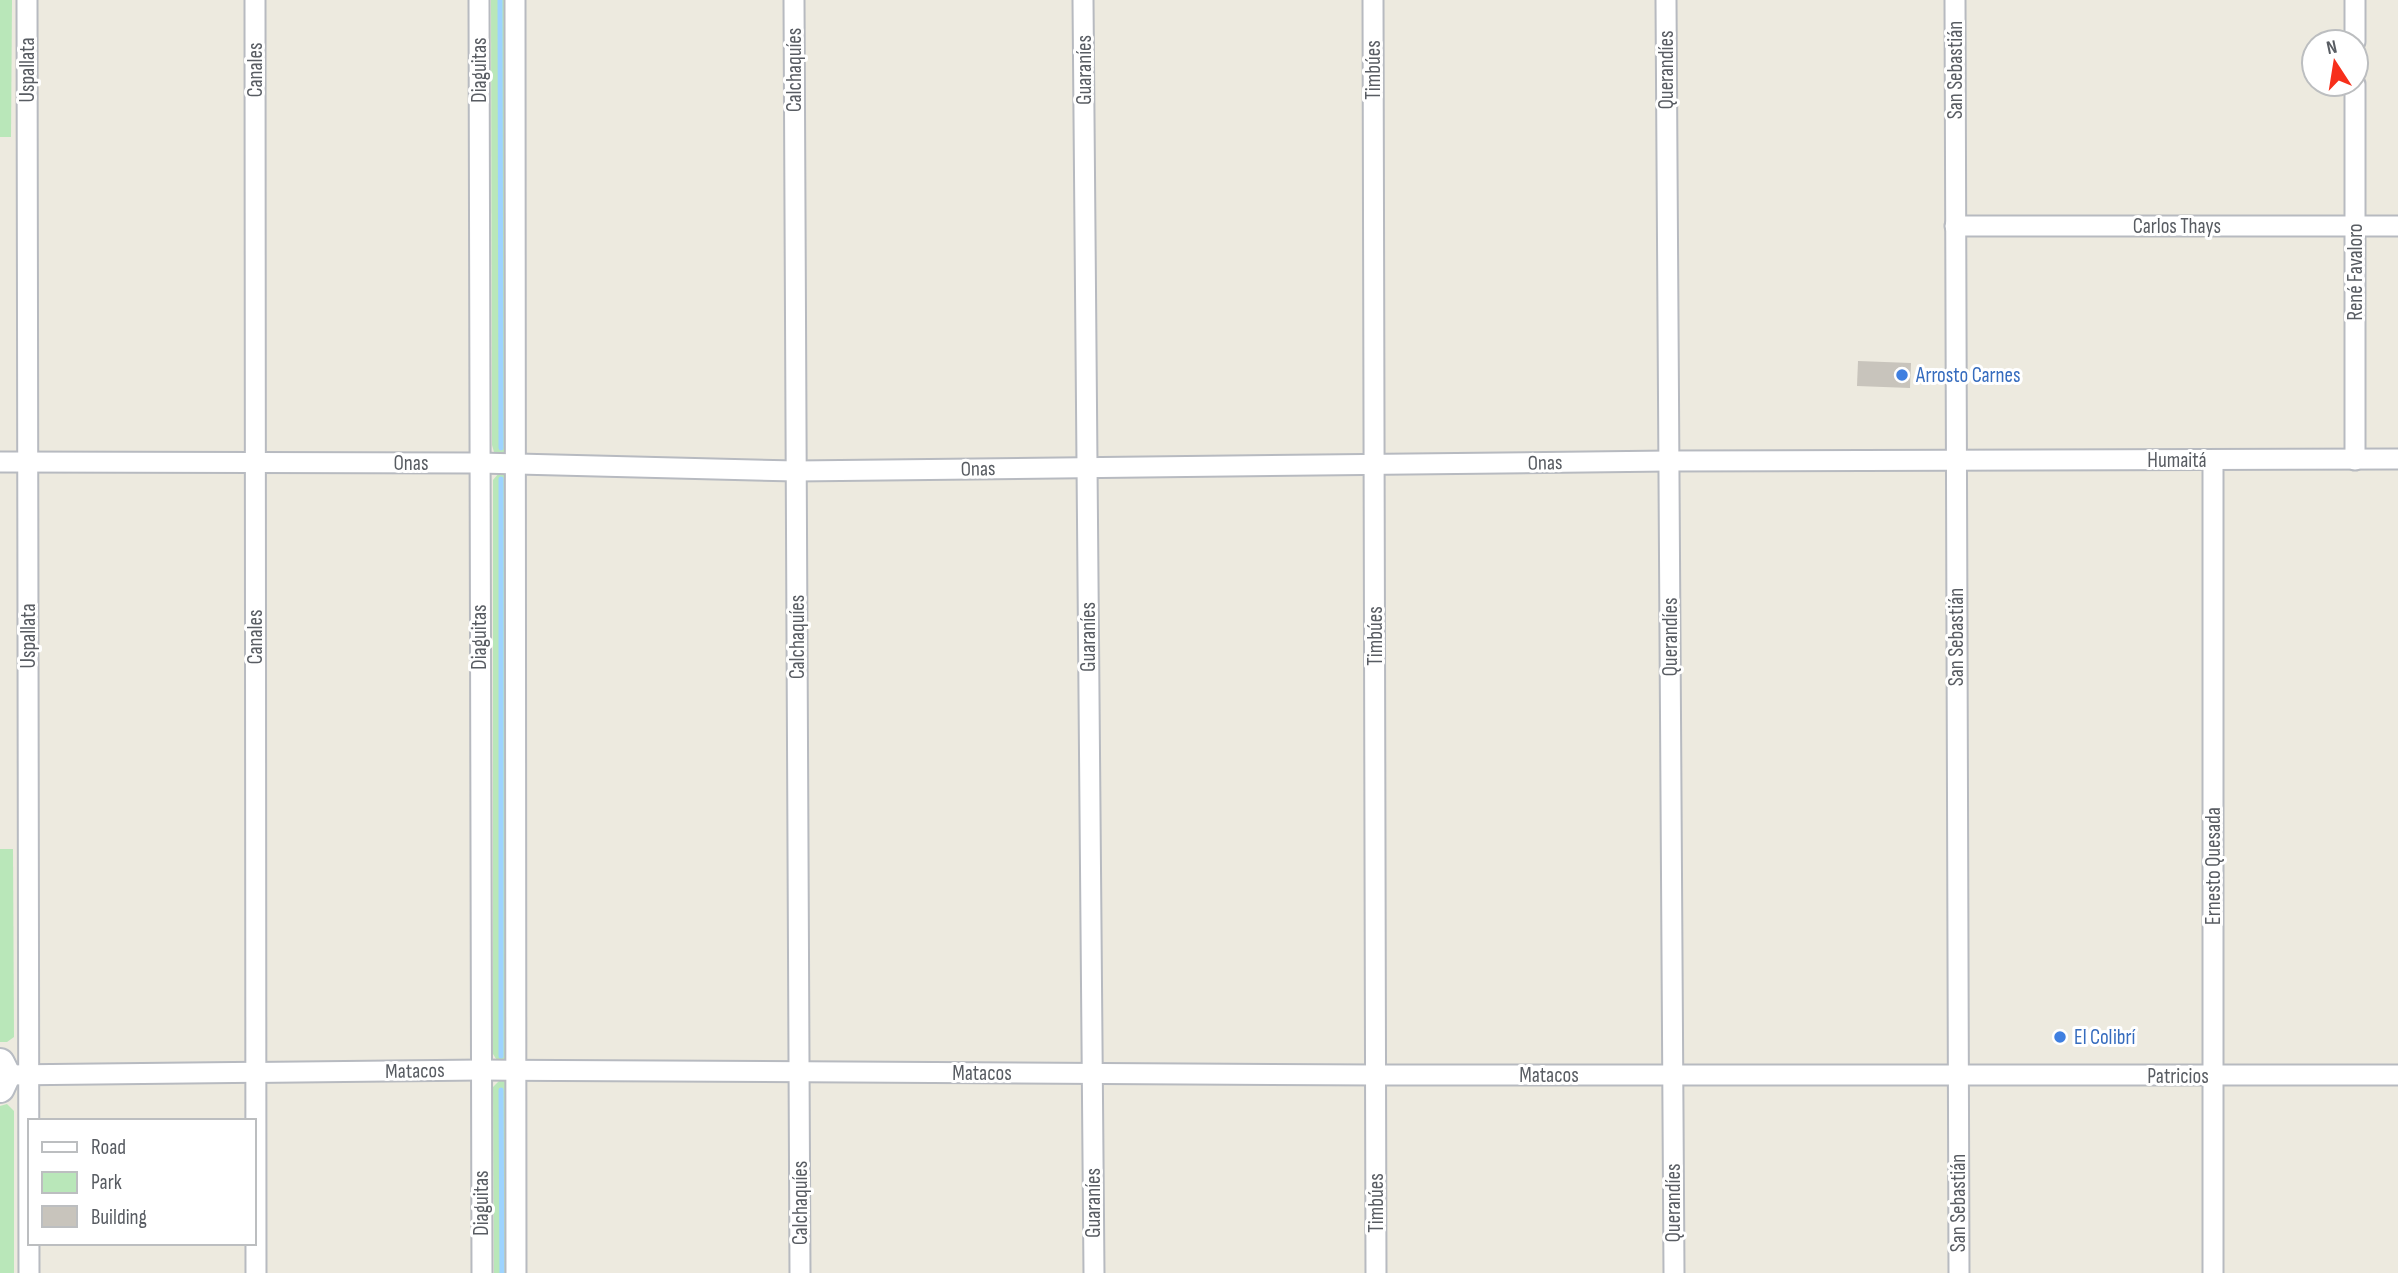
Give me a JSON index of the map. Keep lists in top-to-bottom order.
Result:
{
  "streets": {
    "street": [
      "Uspallata",
      "Canales",
      "Diaguitas",
      "Calchaquíes",
      "Guaraníes",
      "Timbúes",
      "Querandíes",
      "San Sebastián",
      "Carlos Thays",
      "René Favaloro",
      "Humaitá",
      "Onas",
      "Ernesto Quesada",
      "Matacos",
      "Patricios"
    ]
  },
  "crossings": [
    ["Uspallata", "Onas"],
    ["Uspallata", "Matacos"],
    ["Canales", "Onas"],
    ["Canales", "Matacos"],
    ["Diaguitas", "Onas"],
    ["Diaguitas", "Matacos"],
    ["Calchaquíes", "Onas"],
    ["Calchaquíes", "Matacos"],
    ["Guaraníes", "Onas"],
    ["Guaraníes", "Matacos"],
    ["Timbúes", "Onas"],
    ["Timbúes", "Matacos"],
    ["Querandíes", "Onas"],
    ["Querandíes", "Matacos"],
    ["San Sebastián", "Carlos Thays"],
    ["San Sebastián", "Humaitá"],
    ["San Sebastián", "Onas"],
    ["San Sebastián", "Matacos"],
    ["San Sebastián", "Patricios"],
    ["Carlos Thays", "René Favaloro"],
    ["René Favaloro", "Humaitá"],
    ["Humaitá", "Onas"],
    ["Humaitá", "Ernesto Quesada"],
    ["Ernesto Quesada", "Patricios"],
    ["Matacos", "Patricios"]
  ],
  "places": ["Arrosto Carnes", "El Colibrí"],
  "legend": ["Road", "Park", "Building"],
  "north": "top"
}
